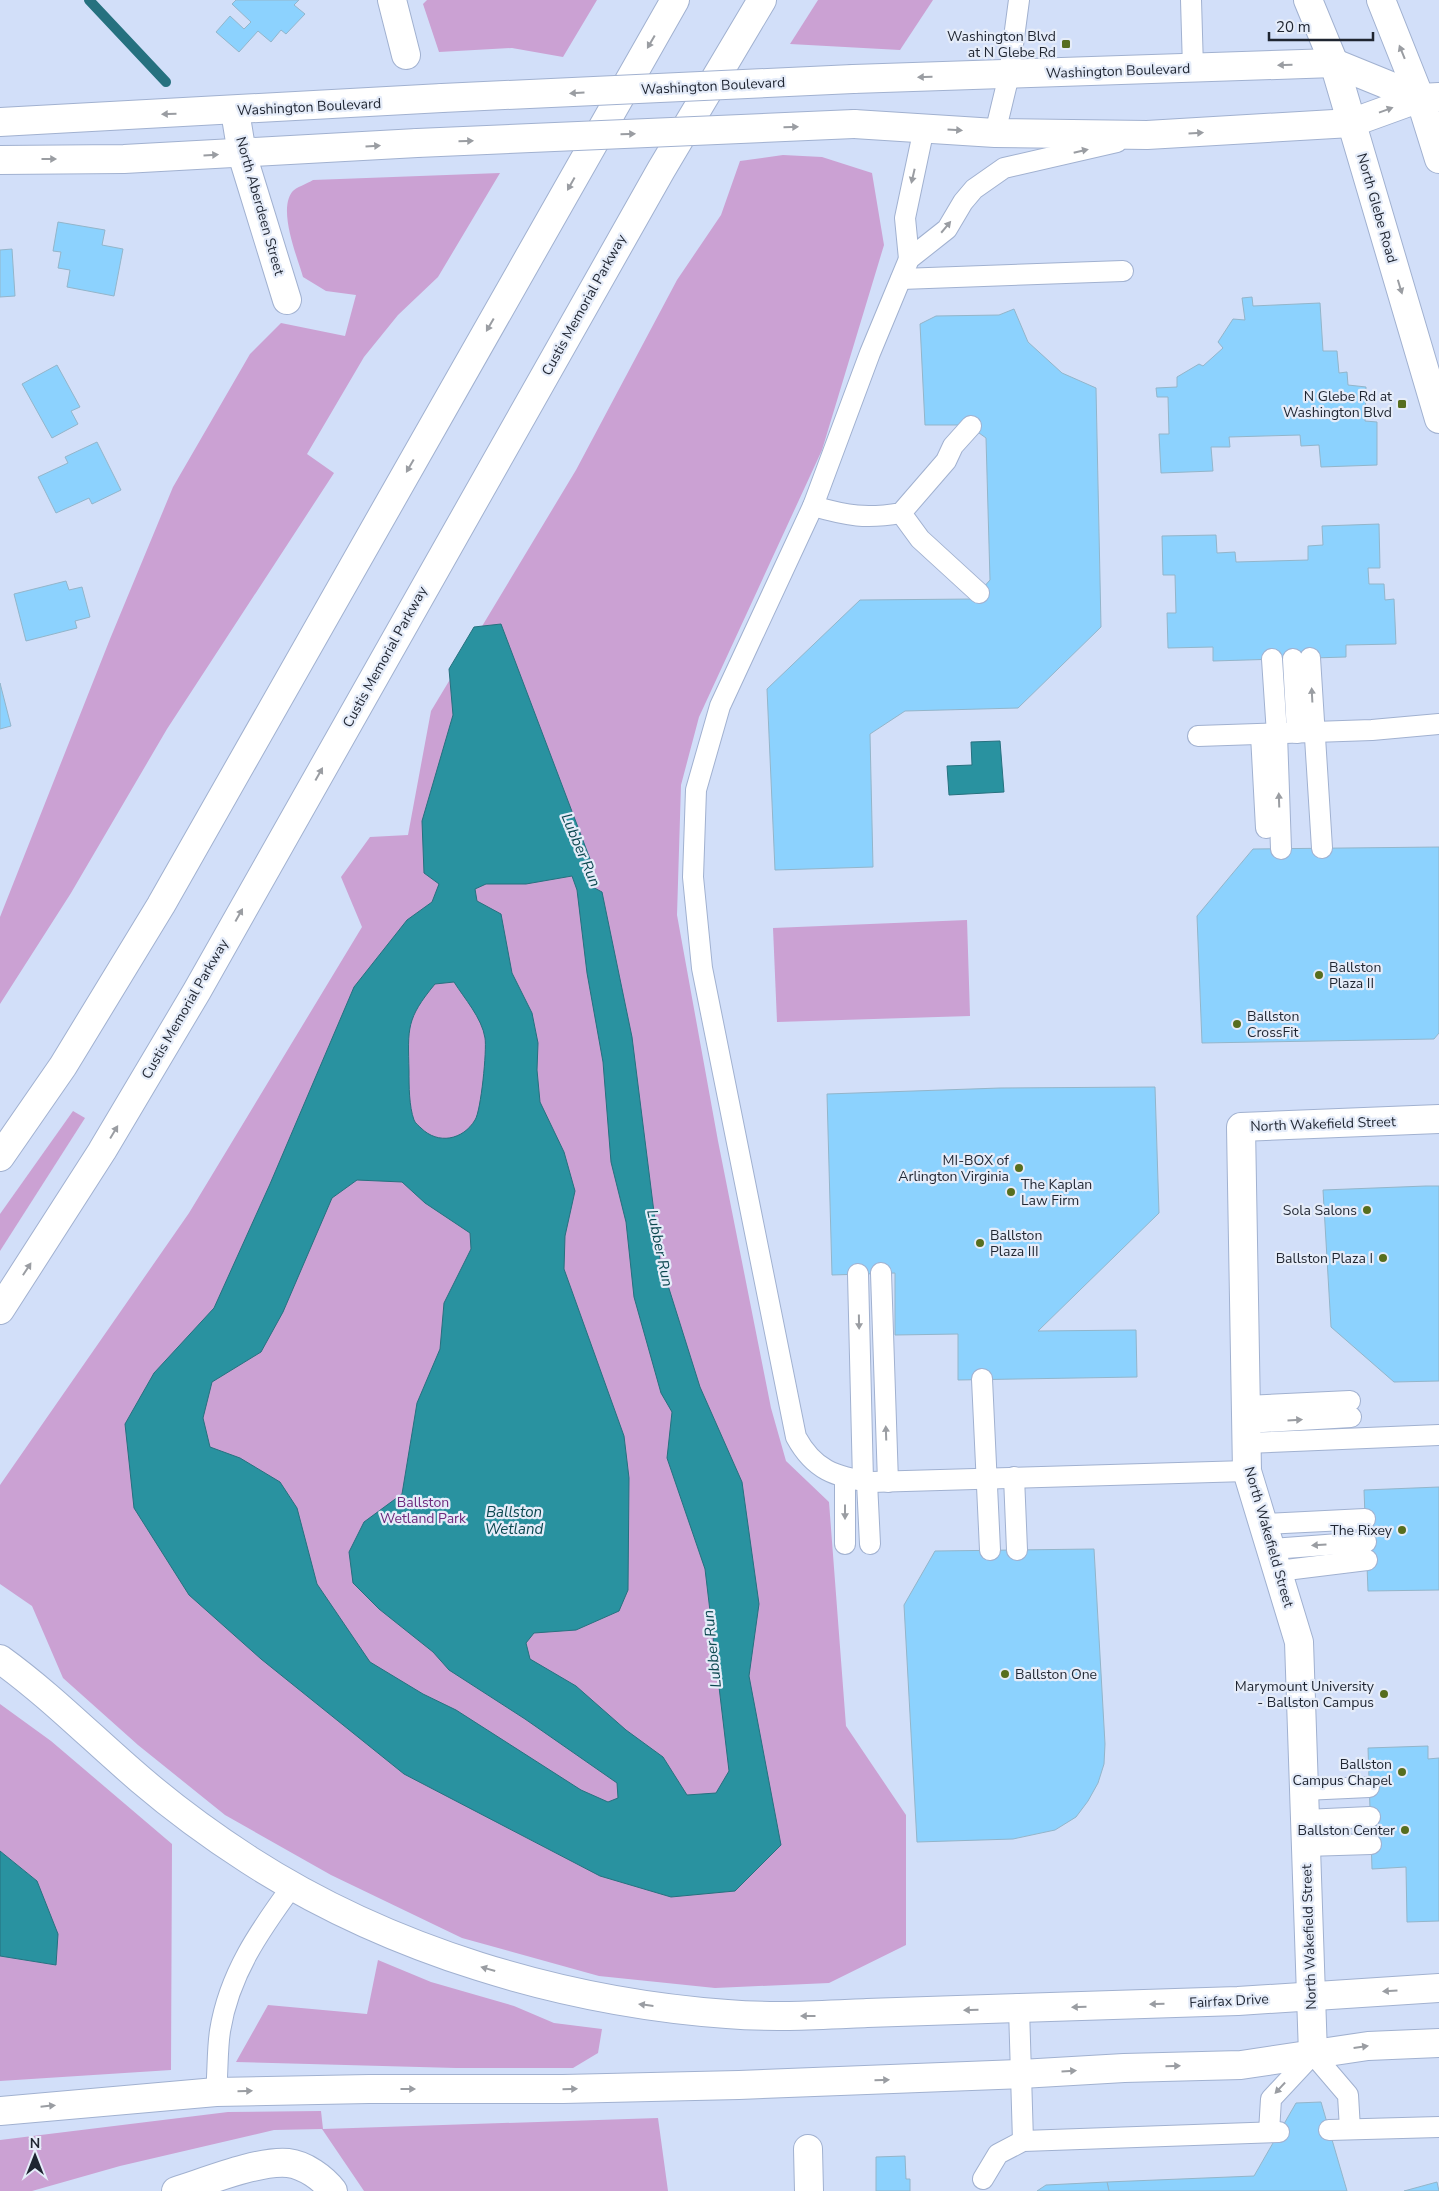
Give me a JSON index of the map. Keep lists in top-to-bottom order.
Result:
{
  "streets": {
    "main road": [
      "Washington Boulevard",
      "North Aberdeen Street",
      "North Glebe Road",
      "Custis Memorial Parkway",
      "North Wakefield Street",
      "Fairfax Drive"
    ]
  },
  "crossings": [
    ["Washington Boulevard", "North Aberdeen Street"],
    ["Washington Boulevard", "North Glebe Road"],
    ["North Wakefield Street", "Fairfax Drive"]
  ],
  "one_way": ["North Glebe Road"],
  "water": ["Lubber Run", "Ballston Wetland"],
  "parks": ["Ballston Wetland Park"],
  "places": {
    "transit": ["Washington Blvd at N Glebe Rd", "N Glebe Rd at Washington Blvd"],
    "other": [
      "Ballston Plaza II",
      "Ballston CrossFit",
      "MI-BOX of Arlington Virginia",
      "The Kaplan Law Firm",
      "Sola Salons",
      "Ballston Plaza III",
      "Ballston Plaza I",
      "The Rixey",
      "Ballston One",
      "Marymount University - Ballston Campus",
      "Ballston Campus Chapel",
      "Ballston Center"
    ]
  },
  "scale_bar": "20 m",
  "north": "top"
}
